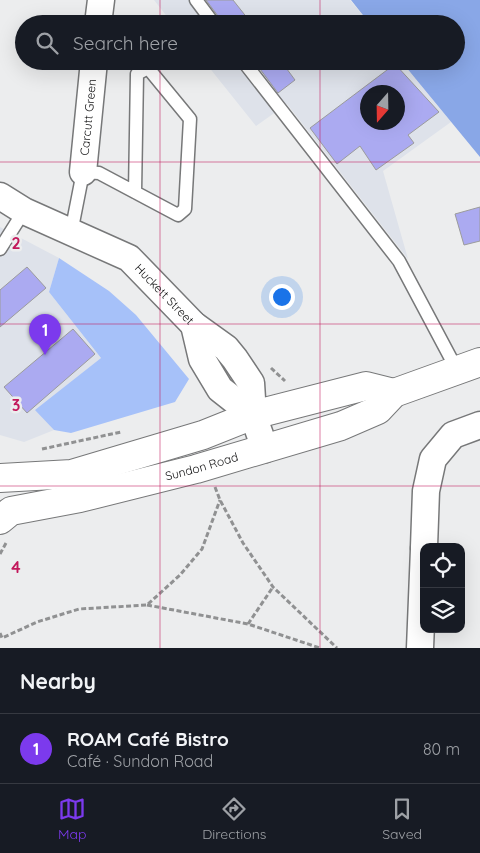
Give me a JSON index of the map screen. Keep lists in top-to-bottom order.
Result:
{
  "streets": {
    "street": ["Carcutt Green", "Huckett Street", "Sundon Road"]
  },
  "north": "bottom",
  "page": {
    "search": "Search here",
    "pins": "1",
    "heading": "Nearby",
    "list": [
      {
        "mark": "1",
        "name": "ROAM Café Bistro",
        "note": "Café · Sundon Road",
        "value": "80 m"
      }
    ],
    "nav": ["Map", "Directions", "Saved"]
  },
  "grid": {
    "rows": ["2", "3", "4"]
  }
}
